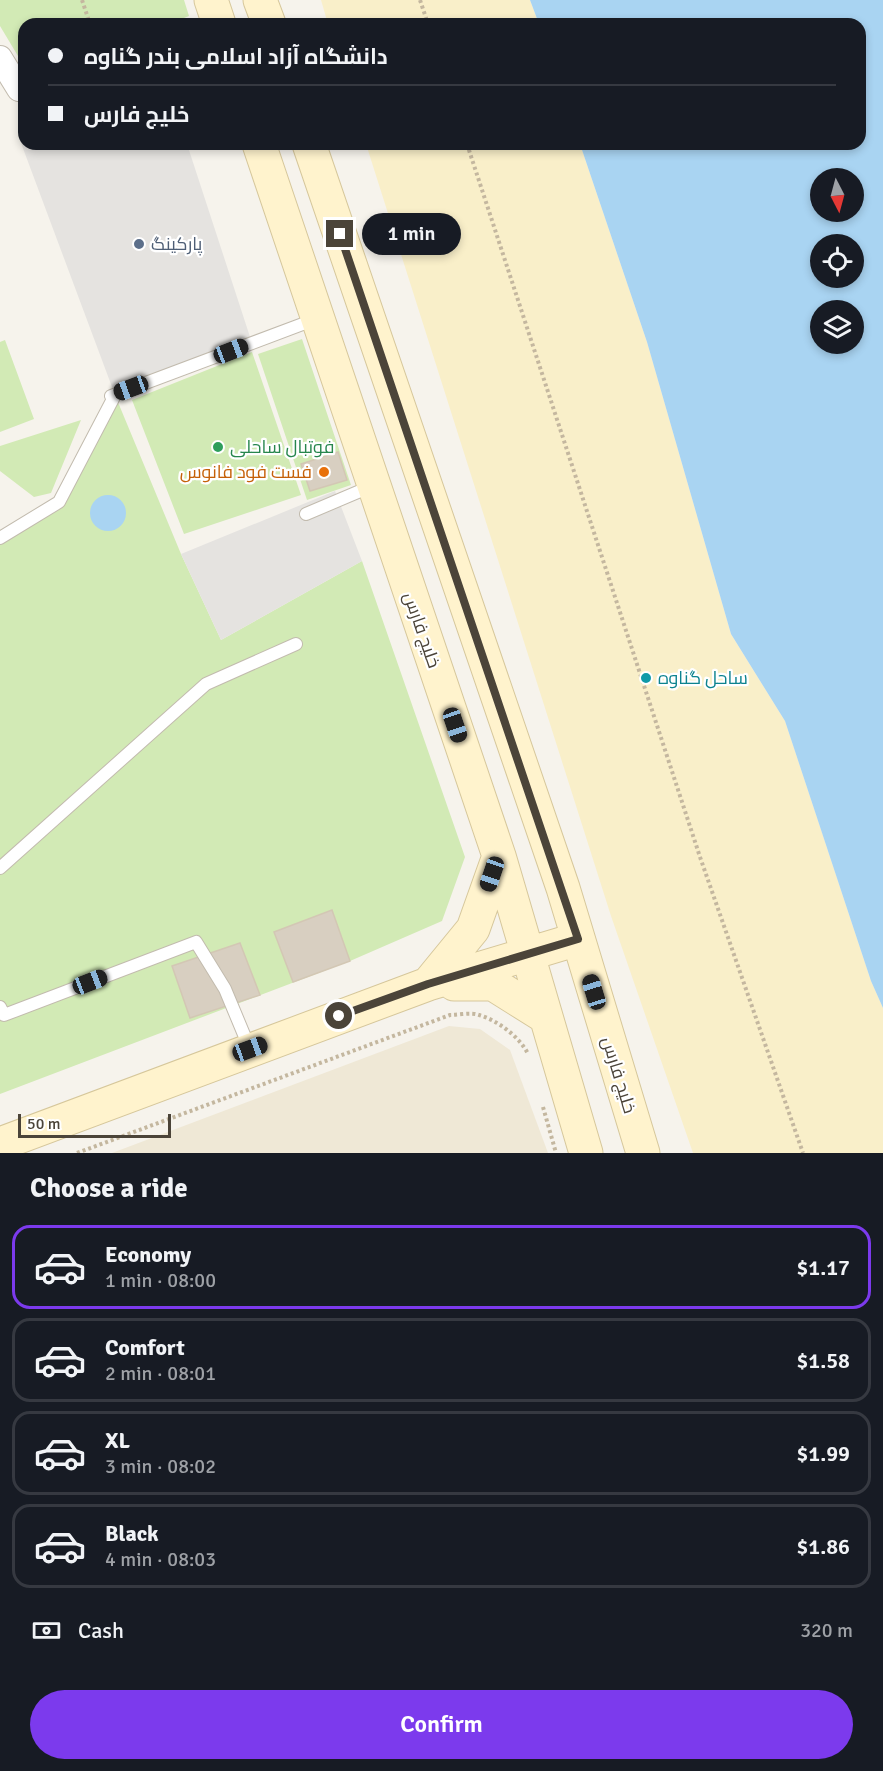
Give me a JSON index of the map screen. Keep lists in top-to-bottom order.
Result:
{
  "streets": {
    "main road": ["خلیج فارس"]
  },
  "places": [
    "پارکینگ",
    "فوتبال ساحلی",
    "فست فود فانوس",
    "ساحل گناوه"
  ],
  "scale_bar": "50 m",
  "north": "bottom",
  "page": {
    "banner": ["دانشگاه آزاد اسلامی بندر گناوه", "خلیج فارس"],
    "bubble": "1 min",
    "scale": "50 m",
    "heading": "Choose a ride",
    "list": [
      {
        "name": "Economy",
        "note": "1 min · 08:00",
        "value": "$1.17"
      },
      {
        "name": "Comfort",
        "note": "2 min · 08:01",
        "value": "$1.58"
      },
      {
        "name": "XL",
        "note": "3 min · 08:02",
        "value": "$1.99"
      },
      {
        "name": "Black",
        "note": "4 min · 08:03",
        "value": "$1.86"
      }
    ],
    "pay": ["Cash", "320 m"],
    "buttons": "Confirm"
  }
}
